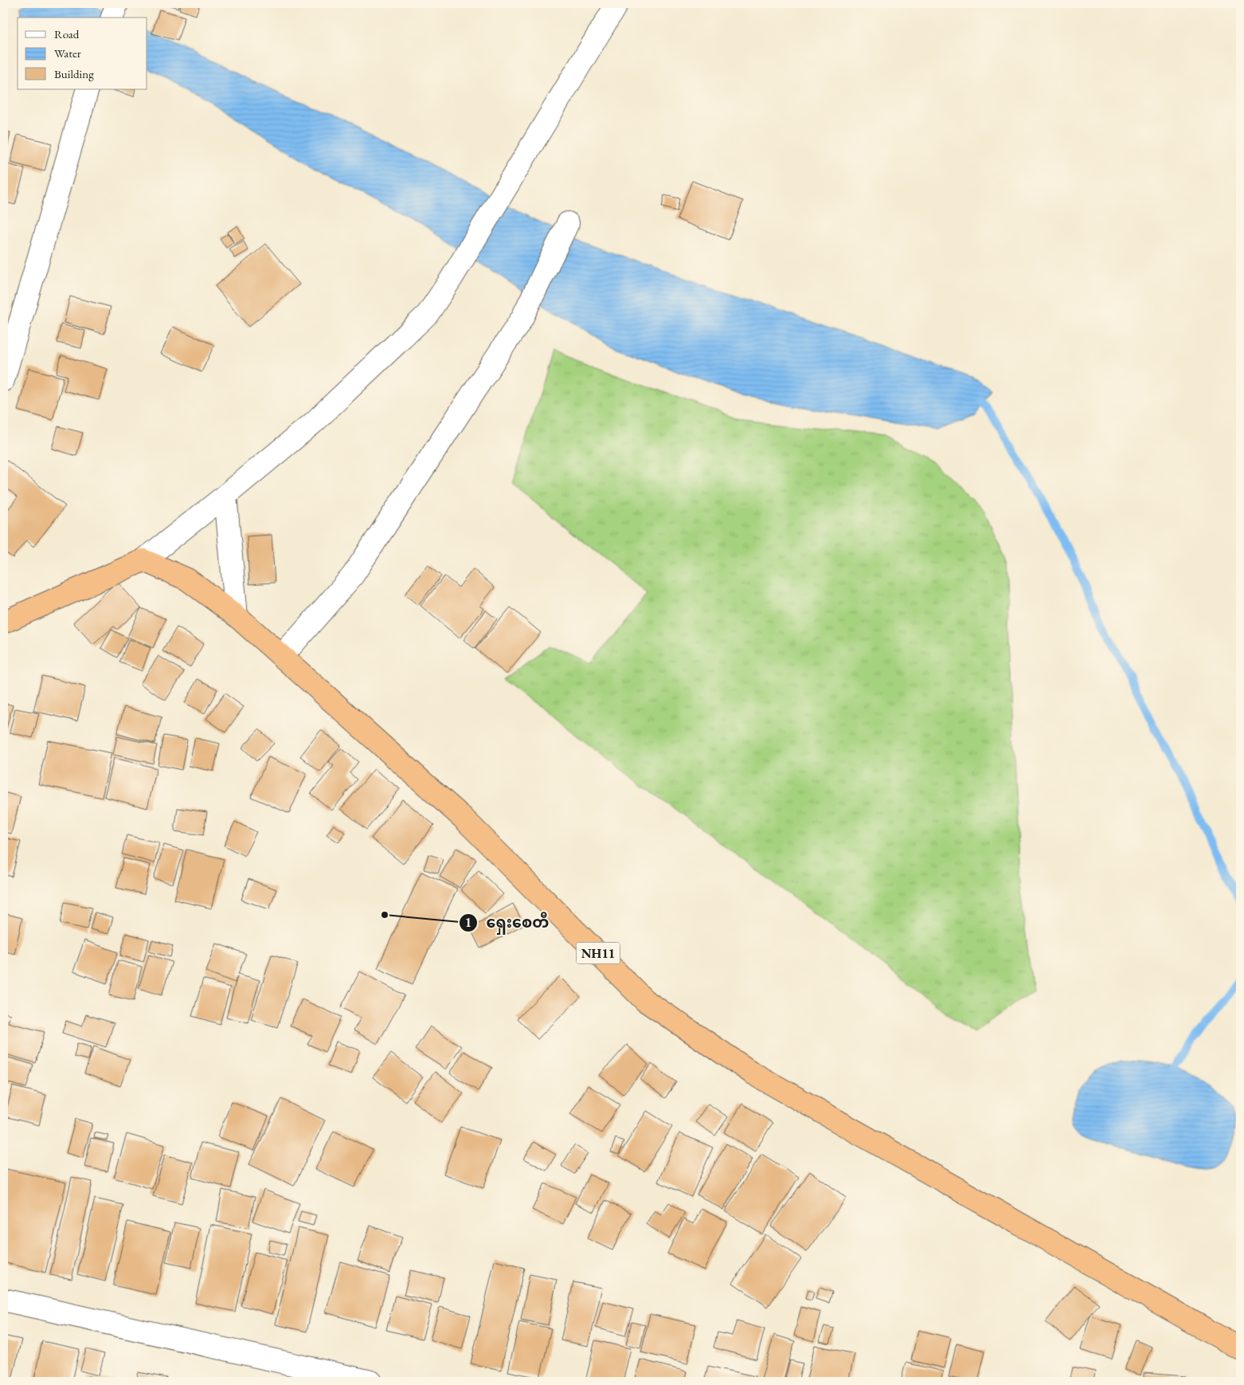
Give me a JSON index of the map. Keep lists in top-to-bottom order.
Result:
{
  "streets": {
    "highway": ["NH11"]
  },
  "places": ["ရှေးစေတီ"],
  "legend": ["Road", "Water", "Building"]
}
